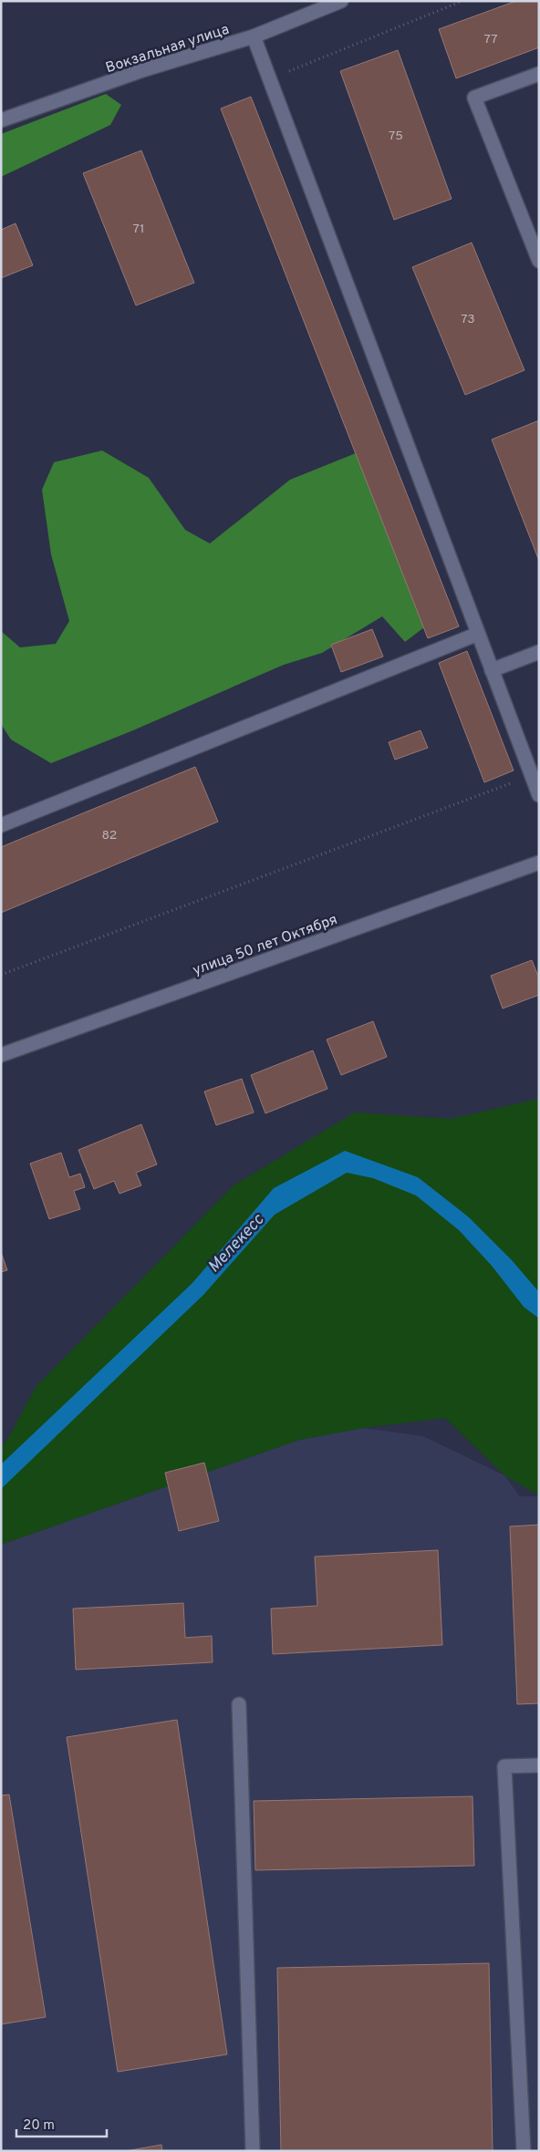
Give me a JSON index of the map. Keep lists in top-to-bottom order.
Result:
{
  "streets": {
    "main road": ["Вокзальная улица", "улица 50 лет Октября"]
  },
  "water": ["Мелекесс"],
  "house_numbers": [
    "77",
    "75",
    "71",
    "73",
    "82"
  ],
  "scale_bar": "20 m"
}
